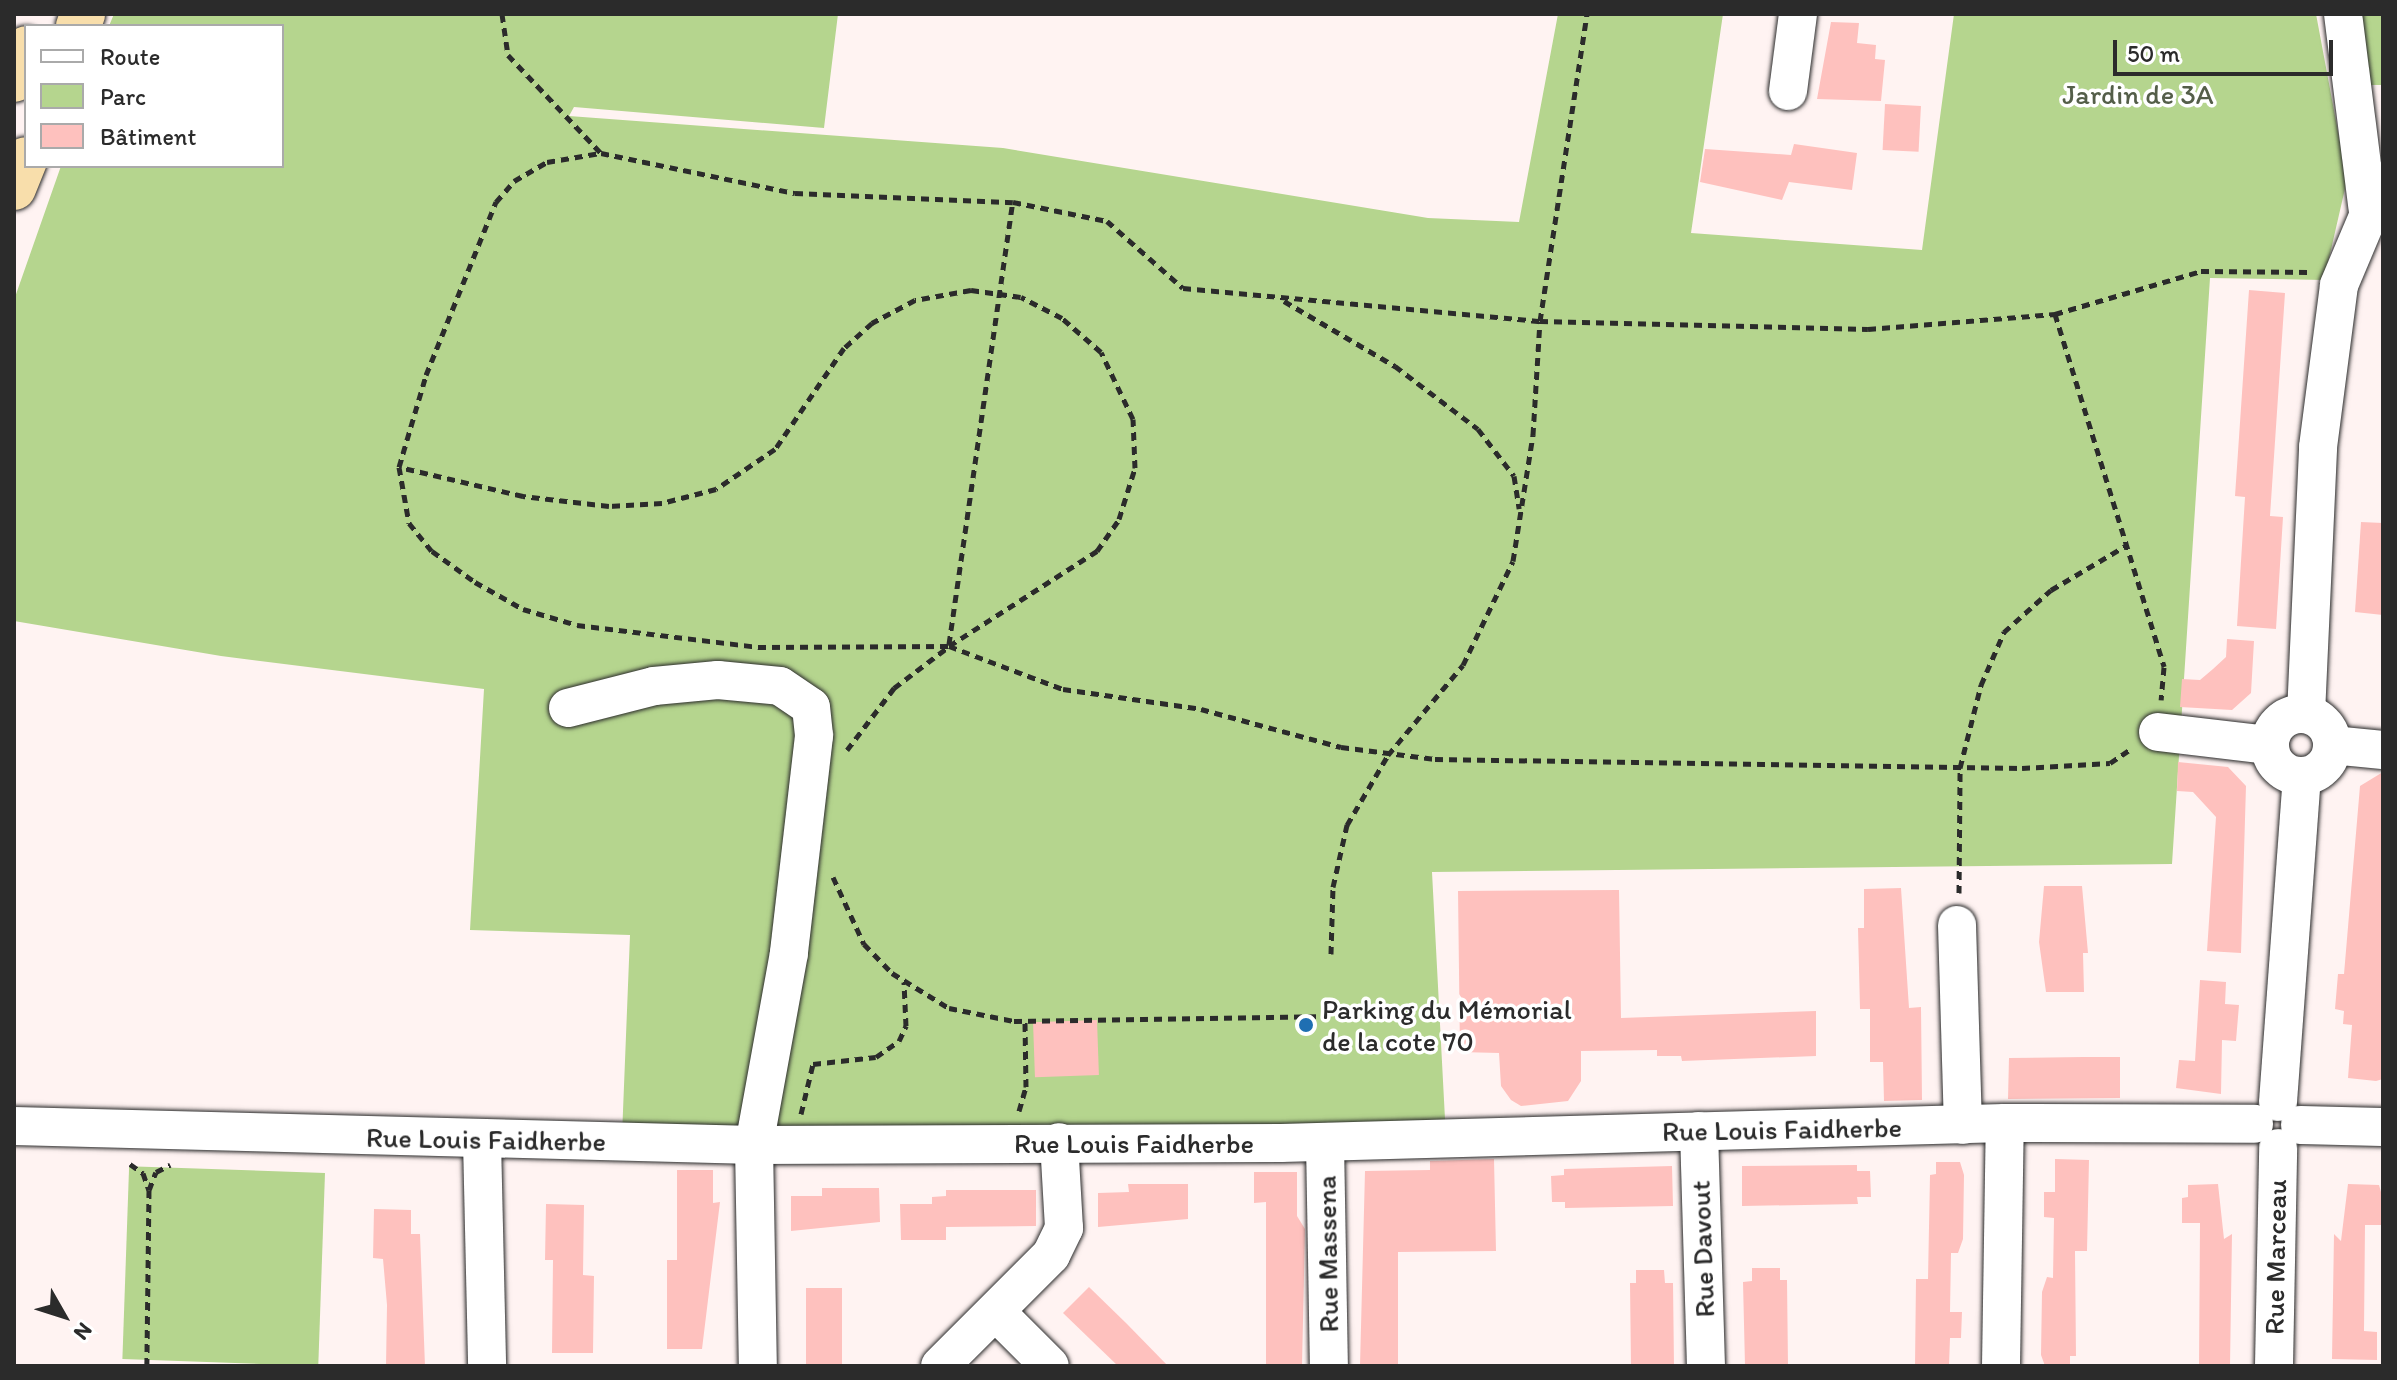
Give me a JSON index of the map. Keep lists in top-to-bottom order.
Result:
{
  "streets": {
    "street": [
      "Rue Louis Faidherbe",
      "Rue Davout",
      "Rue Massena",
      "Rue Marceau"
    ]
  },
  "crossings": [
    ["Rue Louis Faidherbe", "Rue Davout"],
    ["Rue Louis Faidherbe", "Rue Massena"],
    ["Rue Louis Faidherbe", "Rue Marceau"]
  ],
  "parks": ["Jardin de 3A"],
  "places": ["Parking du Mémorial de la cote 70"],
  "legend": ["Route", "Parc", "Bâtiment"],
  "scale_bar": "50 m",
  "north": "bottom right"
}
